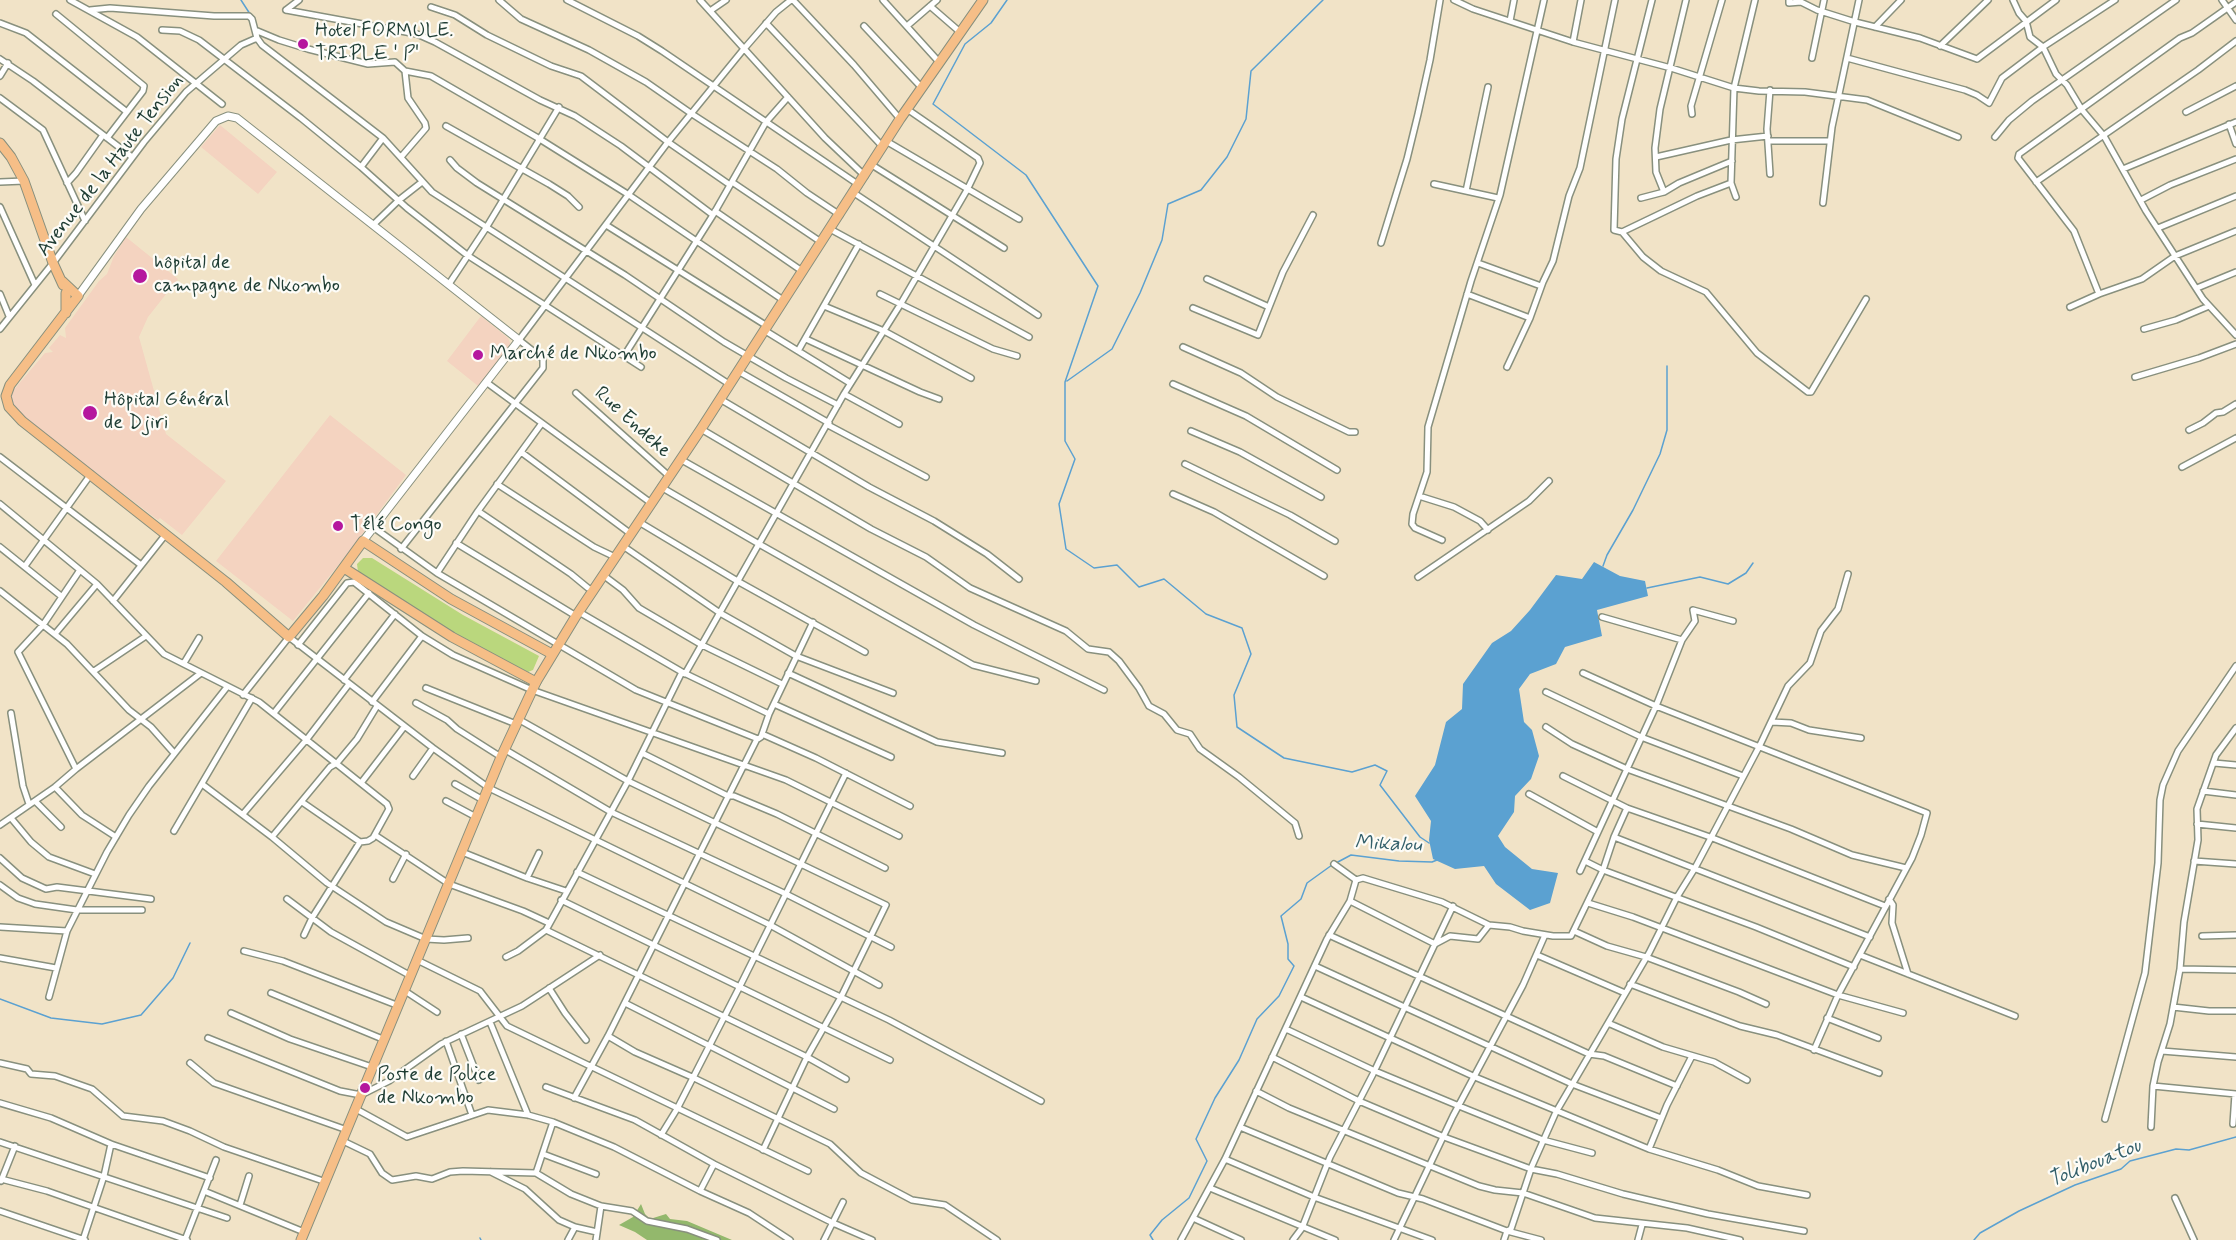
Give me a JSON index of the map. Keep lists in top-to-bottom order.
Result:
{
  "streets": {
    "street": ["Avenue de la Haute Tension", "Rue Endeke"]
  },
  "water": ["Mikalou", "Tolibouatou"],
  "places": [
    "Hotel FORMULE. TRIPLE ' P'",
    "hôpital de campagne de Nkombo",
    "Marché de Nkombo",
    "Hôpital Général de Djiri",
    "Télé Congo",
    "Poste de Police de Nkombo"
  ]
}
